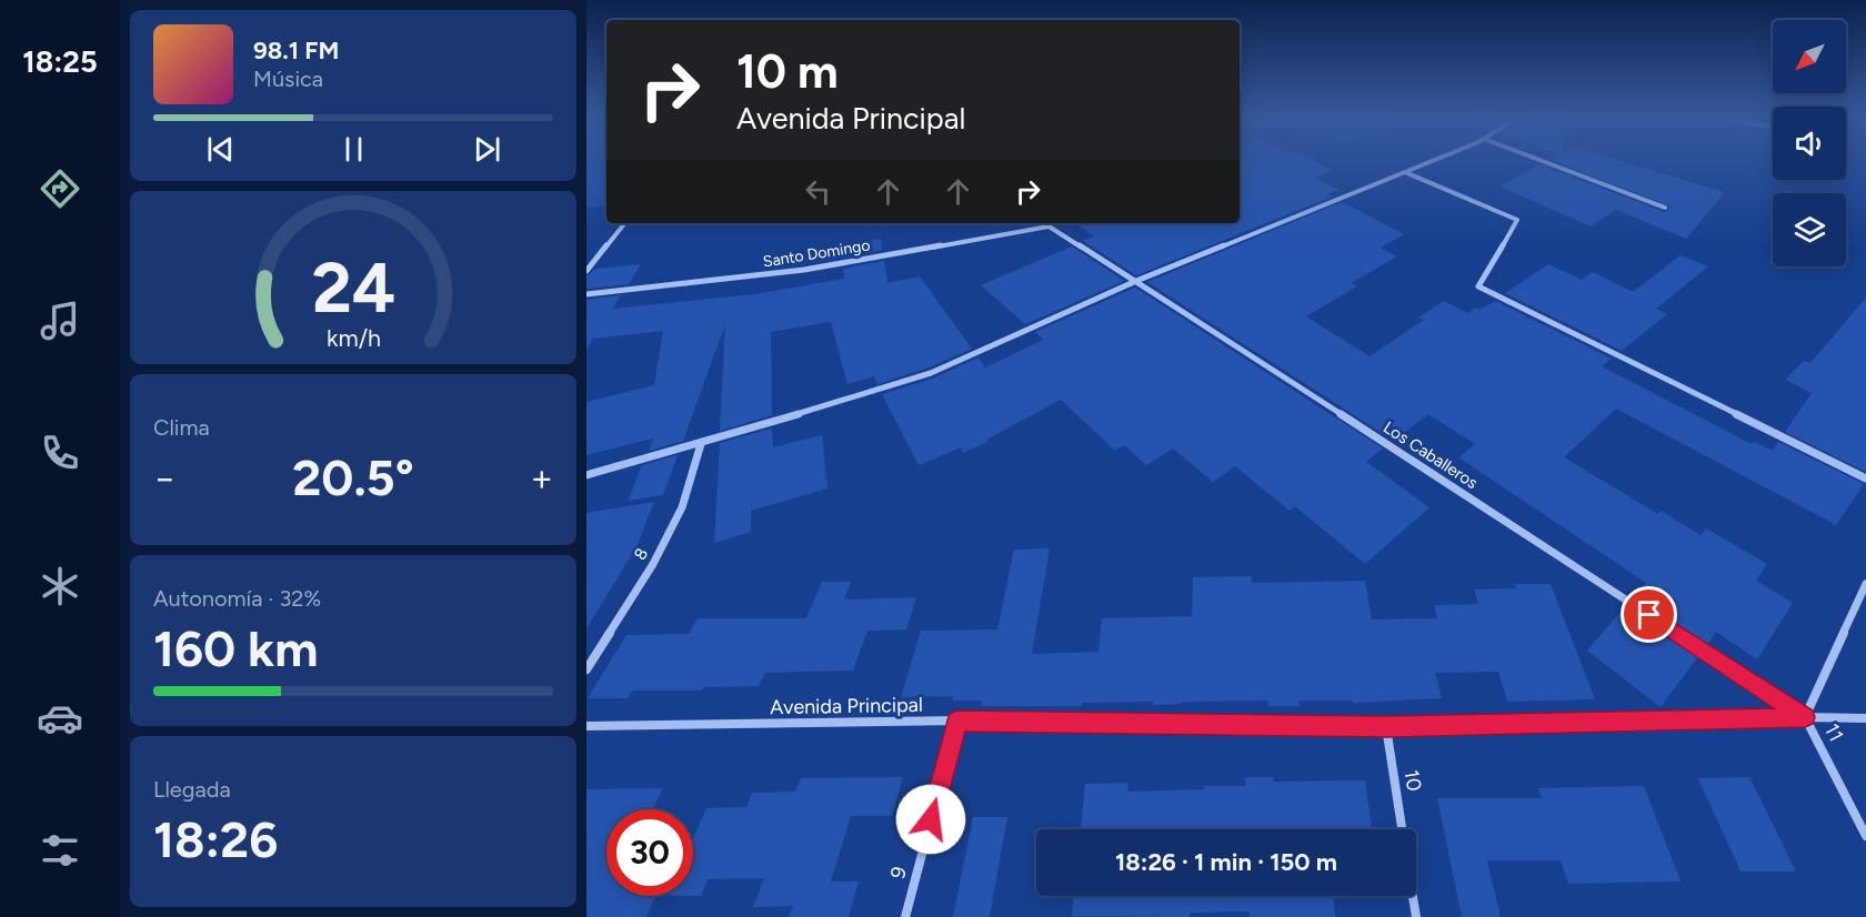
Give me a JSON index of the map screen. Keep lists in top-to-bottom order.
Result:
{
  "streets": {
    "street": [
      "Santo Domingo",
      "Los Caballeros",
      "8",
      "Avenida Principal",
      "11",
      "10",
      "9"
    ]
  },
  "crossings": [
    ["Santo Domingo", "Los Caballeros"],
    ["Los Caballeros", "Avenida Principal"],
    ["Los Caballeros", "11"],
    ["Avenida Principal", "11"],
    ["Avenida Principal", "10"],
    ["Avenida Principal", "9"]
  ],
  "north": "bottom left",
  "page": {
    "tabs": "18:25",
    "turn": ["10 m", "Avenida Principal"],
    "song": ["98.1 FM", "Música"],
    "tile": [
      "Clima",
      ["Autonomía · 32%", "160 km"],
      ["Llegada", "18:26"]
    ],
    "heat": ["−", "20.5°", "+"],
    "limit": "30",
    "trip": "18:26 · 1 min · 150 m",
    "gauge": ["24", "km/h"]
  }
}
